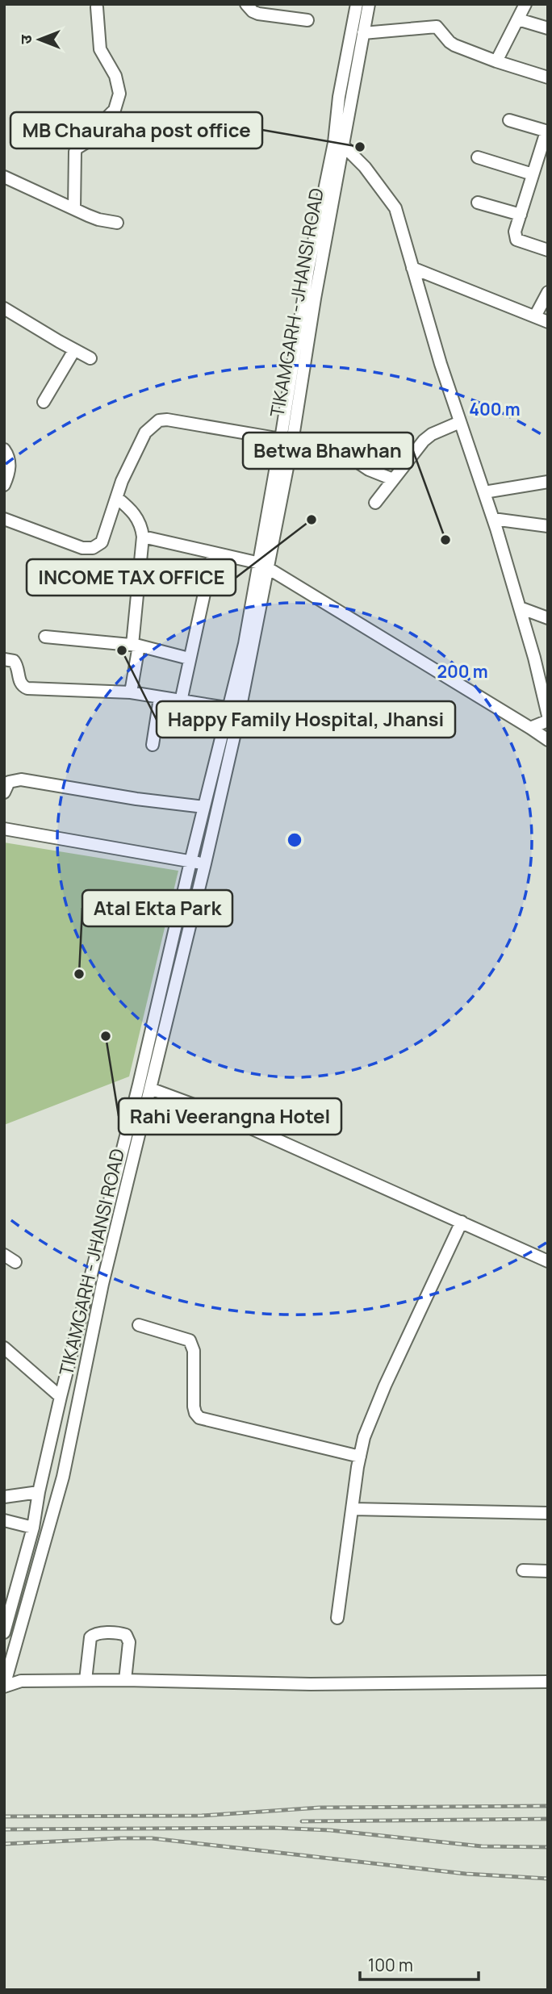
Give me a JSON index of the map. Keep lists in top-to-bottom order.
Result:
{
  "streets": {
    "street": ["TIKAMGARH - JHANSI ROAD"]
  },
  "places": [
    "MB Chauraha post office",
    "INCOME TAX OFFICE",
    "Betwa Bhawhan",
    "Happy Family Hospital, Jhansi",
    "Atal Ekta Park",
    "Rahi Veerangna Hotel"
  ],
  "scale_bar": "100 m",
  "north": "left",
  "rings": ["400 m", "200 m"]
}
